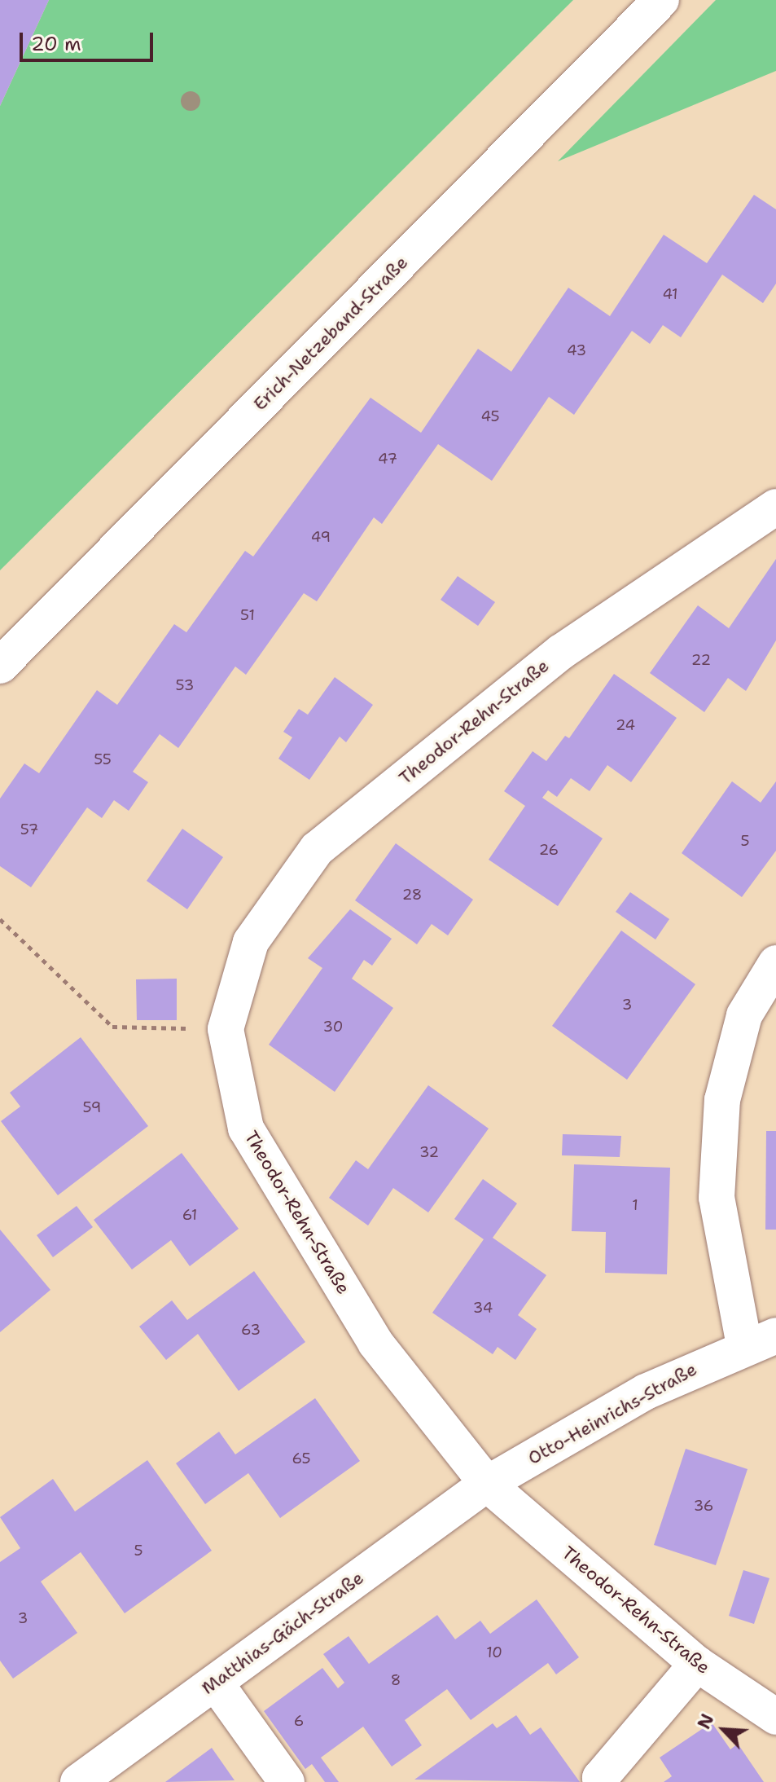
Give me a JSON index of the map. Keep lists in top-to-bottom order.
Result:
{
  "streets": {
    "street": [
      "Erich-Netzeband-Straße",
      "Theodor-Rehn-Straße",
      "Otto-Heinrichs-Straße",
      "Matthias-Gäch-Straße"
    ]
  },
  "crossings": [
    ["Theodor-Rehn-Straße", "Otto-Heinrichs-Straße"],
    ["Theodor-Rehn-Straße", "Matthias-Gäch-Straße"],
    ["Otto-Heinrichs-Straße", "Matthias-Gäch-Straße"]
  ],
  "house_numbers": [
    "41",
    "43",
    "45",
    "47",
    "49",
    "51",
    "22",
    "53",
    "24",
    "55",
    "57",
    "5",
    "26",
    "28",
    "3",
    "30",
    "59",
    "32",
    "1",
    "61",
    "34",
    "63",
    "65",
    "36",
    "5",
    "3",
    "10",
    "8",
    "6"
  ],
  "scale_bar": "20 m",
  "north": "top left"
}
